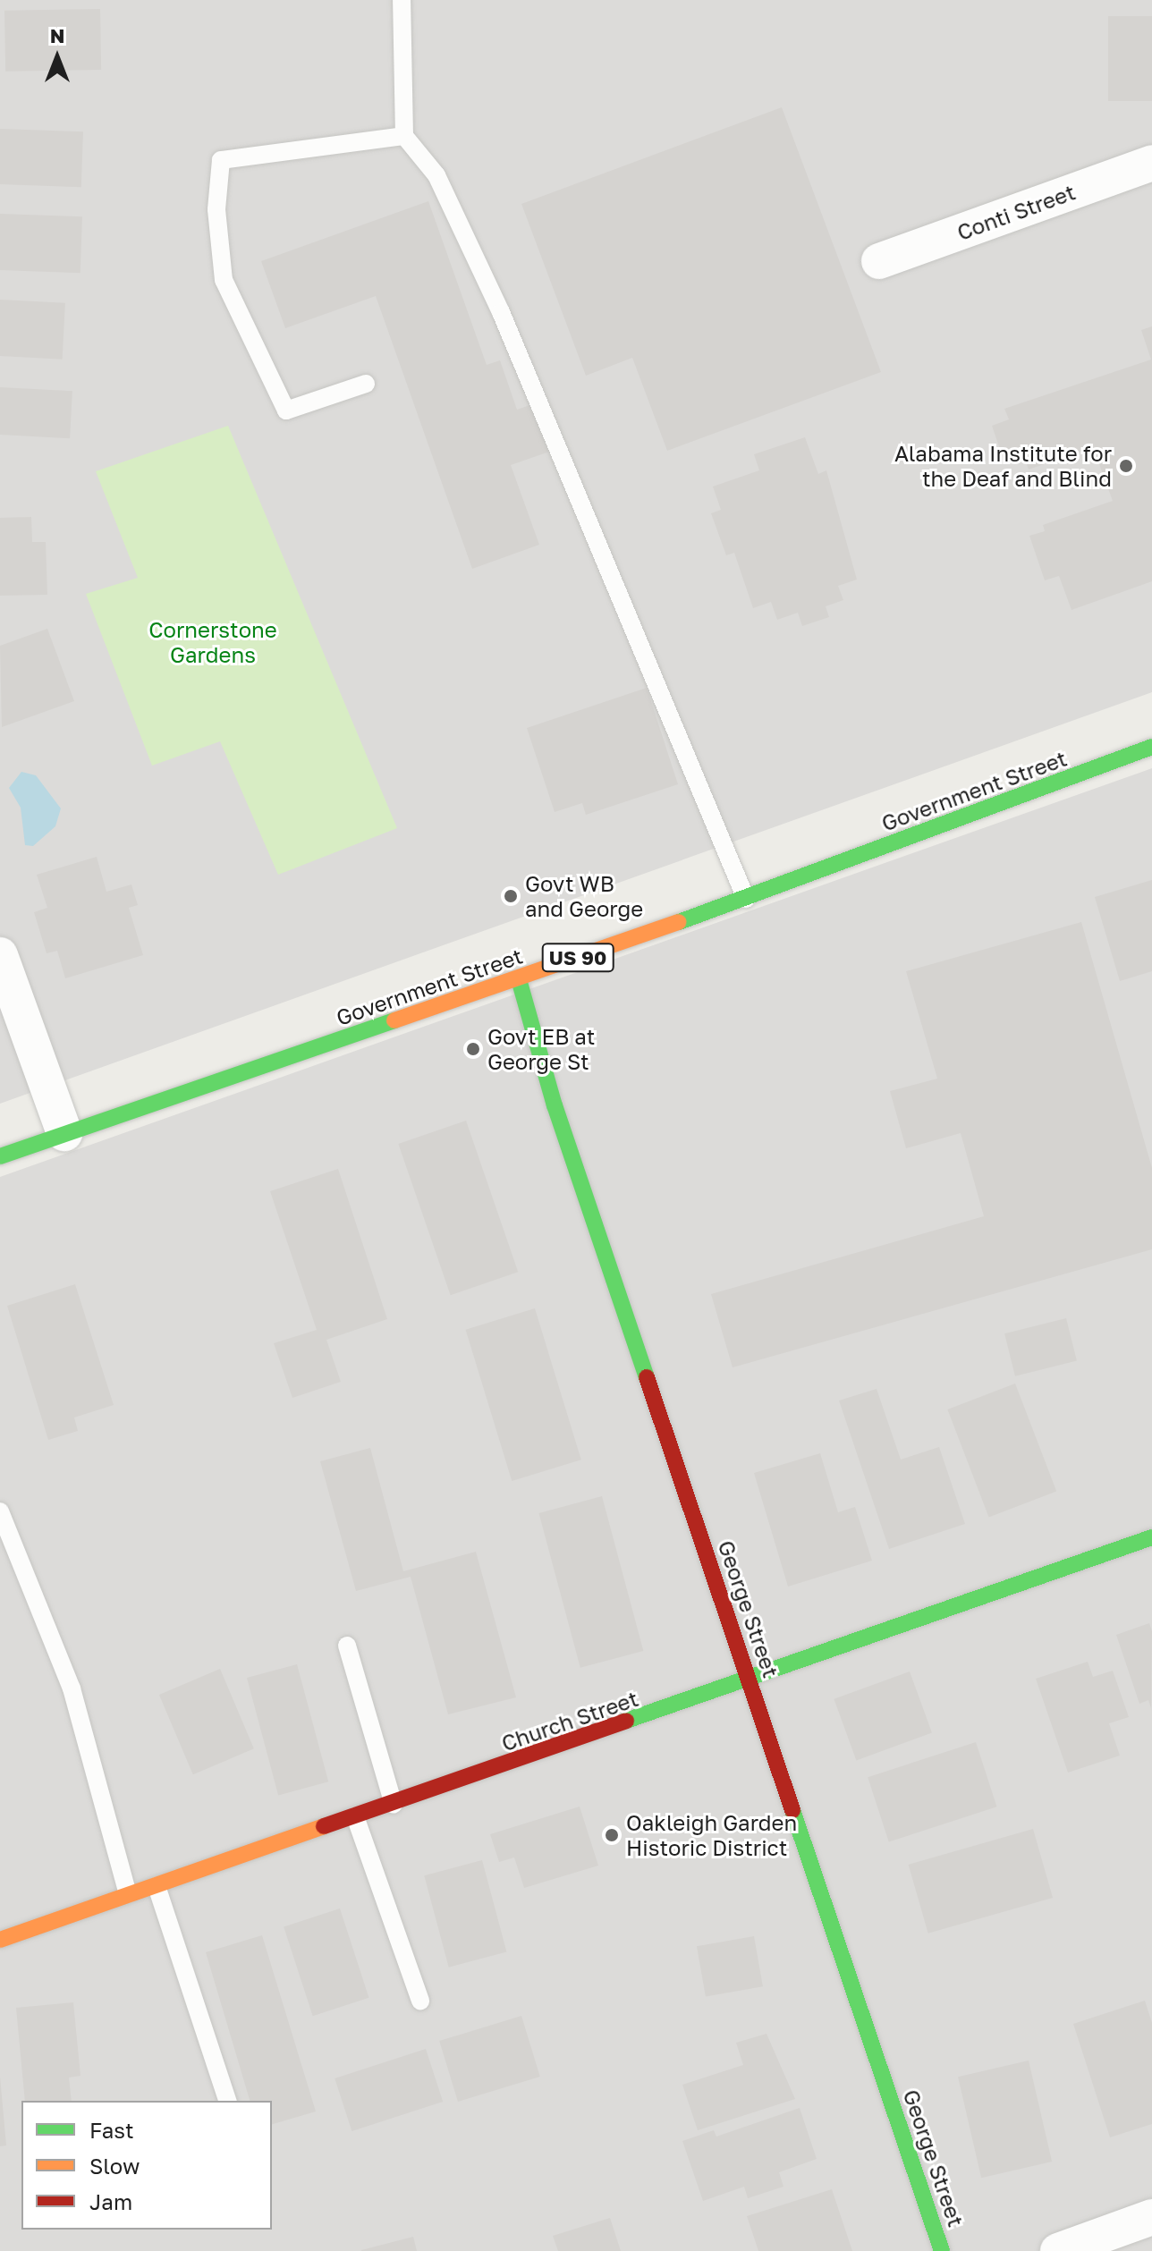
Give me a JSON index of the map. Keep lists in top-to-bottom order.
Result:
{
  "streets": {
    "street": [
      "Conti Street",
      "Government Street",
      "US 90",
      "George Street",
      "Church Street"
    ]
  },
  "crossings": [
    ["Government Street", "George Street"],
    ["George Street", "Church Street"]
  ],
  "parks": ["Cornerstone Gardens"],
  "places": [
    "Alabama Institute for the Deaf and Blind",
    "Govt WB and George",
    "Govt EB at George St",
    "Oakleigh Garden Historic District"
  ],
  "legend": ["Fast", "Slow", "Jam"],
  "north": "top"
}
